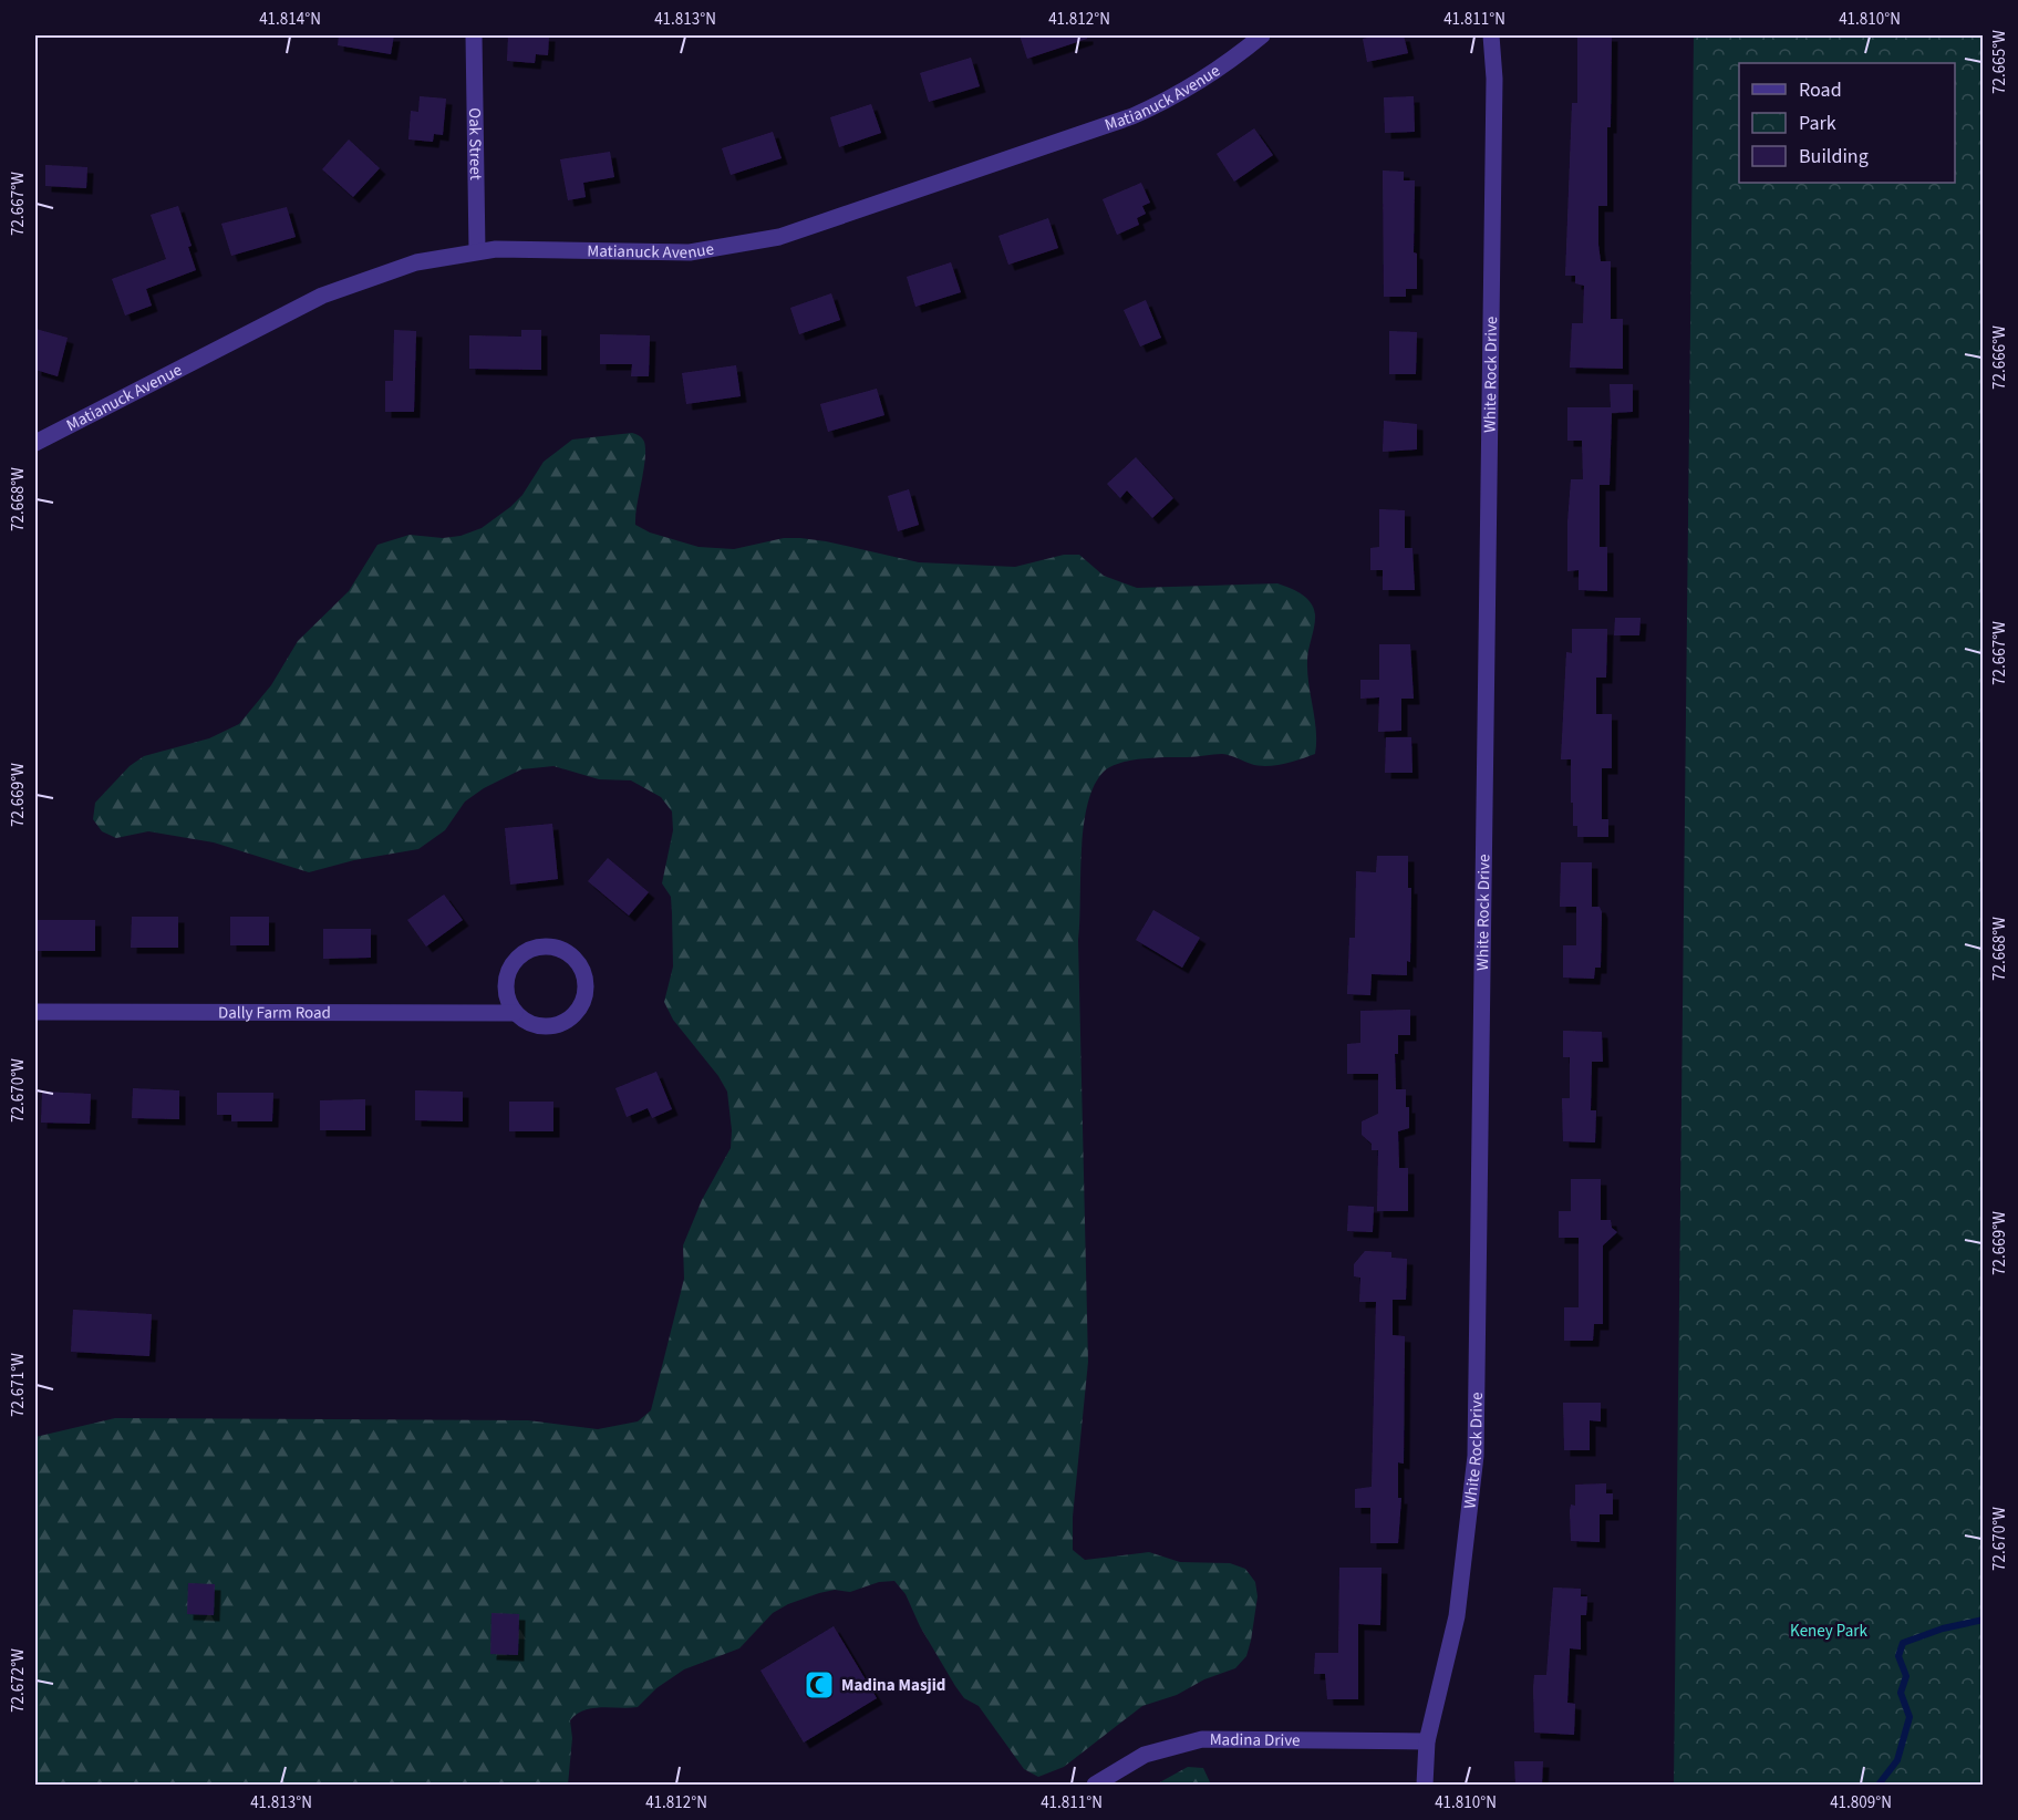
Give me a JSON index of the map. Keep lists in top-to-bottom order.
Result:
{
  "streets": {
    "street": [
      "Matianuck Avenue",
      "Oak Street",
      "White Rock Drive",
      "Dally Farm Road",
      "Madina Drive"
    ]
  },
  "crossings": [
    ["Matianuck Avenue", "Oak Street"],
    ["White Rock Drive", "Madina Drive"]
  ],
  "parks": ["Keney Park"],
  "places": {
    "mosque": ["Madina Masjid"]
  },
  "legend": ["Road", "Park", "Building"],
  "coordinates": [
    "41.814°N",
    "41.813°N",
    "41.812°N",
    "41.811°N",
    "41.810°N",
    "72.665°W",
    "72.667°W",
    "72.666°W",
    "72.668°W",
    "72.669°W",
    "72.670°W",
    "72.671°W",
    "72.672°W",
    "41.809°N"
  ]
}
